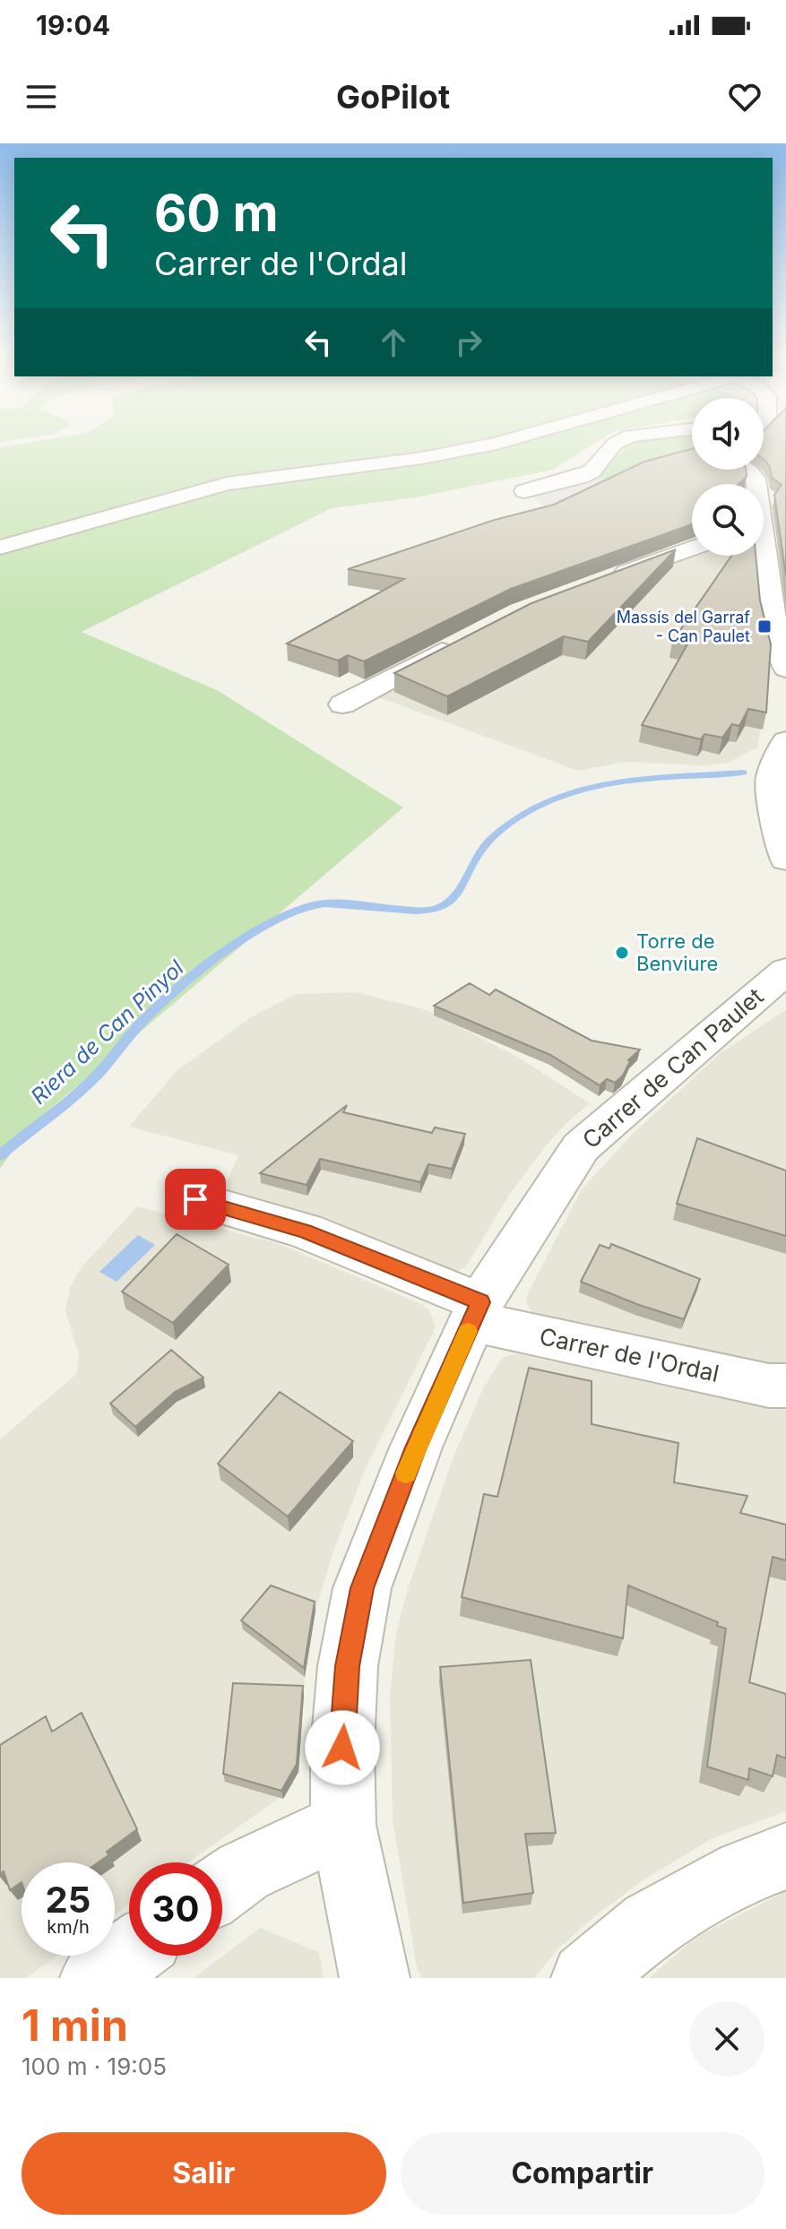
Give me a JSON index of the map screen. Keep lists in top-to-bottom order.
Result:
{
  "streets": {
    "street": ["Carrer de Can Paulet", "Carrer de l'Ordal"]
  },
  "crossings": [
    ["Carrer de Can Paulet", "Carrer de l'Ordal"]
  ],
  "water": ["Riera de Can Pinyol"],
  "places": {
    "transit": ["Massís del Garraf - Can Paulet"],
    "other": ["Torre de Benviure"]
  },
  "page": {
    "status": "19:04",
    "header": "GoPilot",
    "turn": ["60 m", "Carrer de l'Ordal"],
    "speed": "25 km/h",
    "limit": "30",
    "heading": ["1 min", "100 m · 19:05"],
    "buttons": ["Salir", "Compartir"]
  }
}
